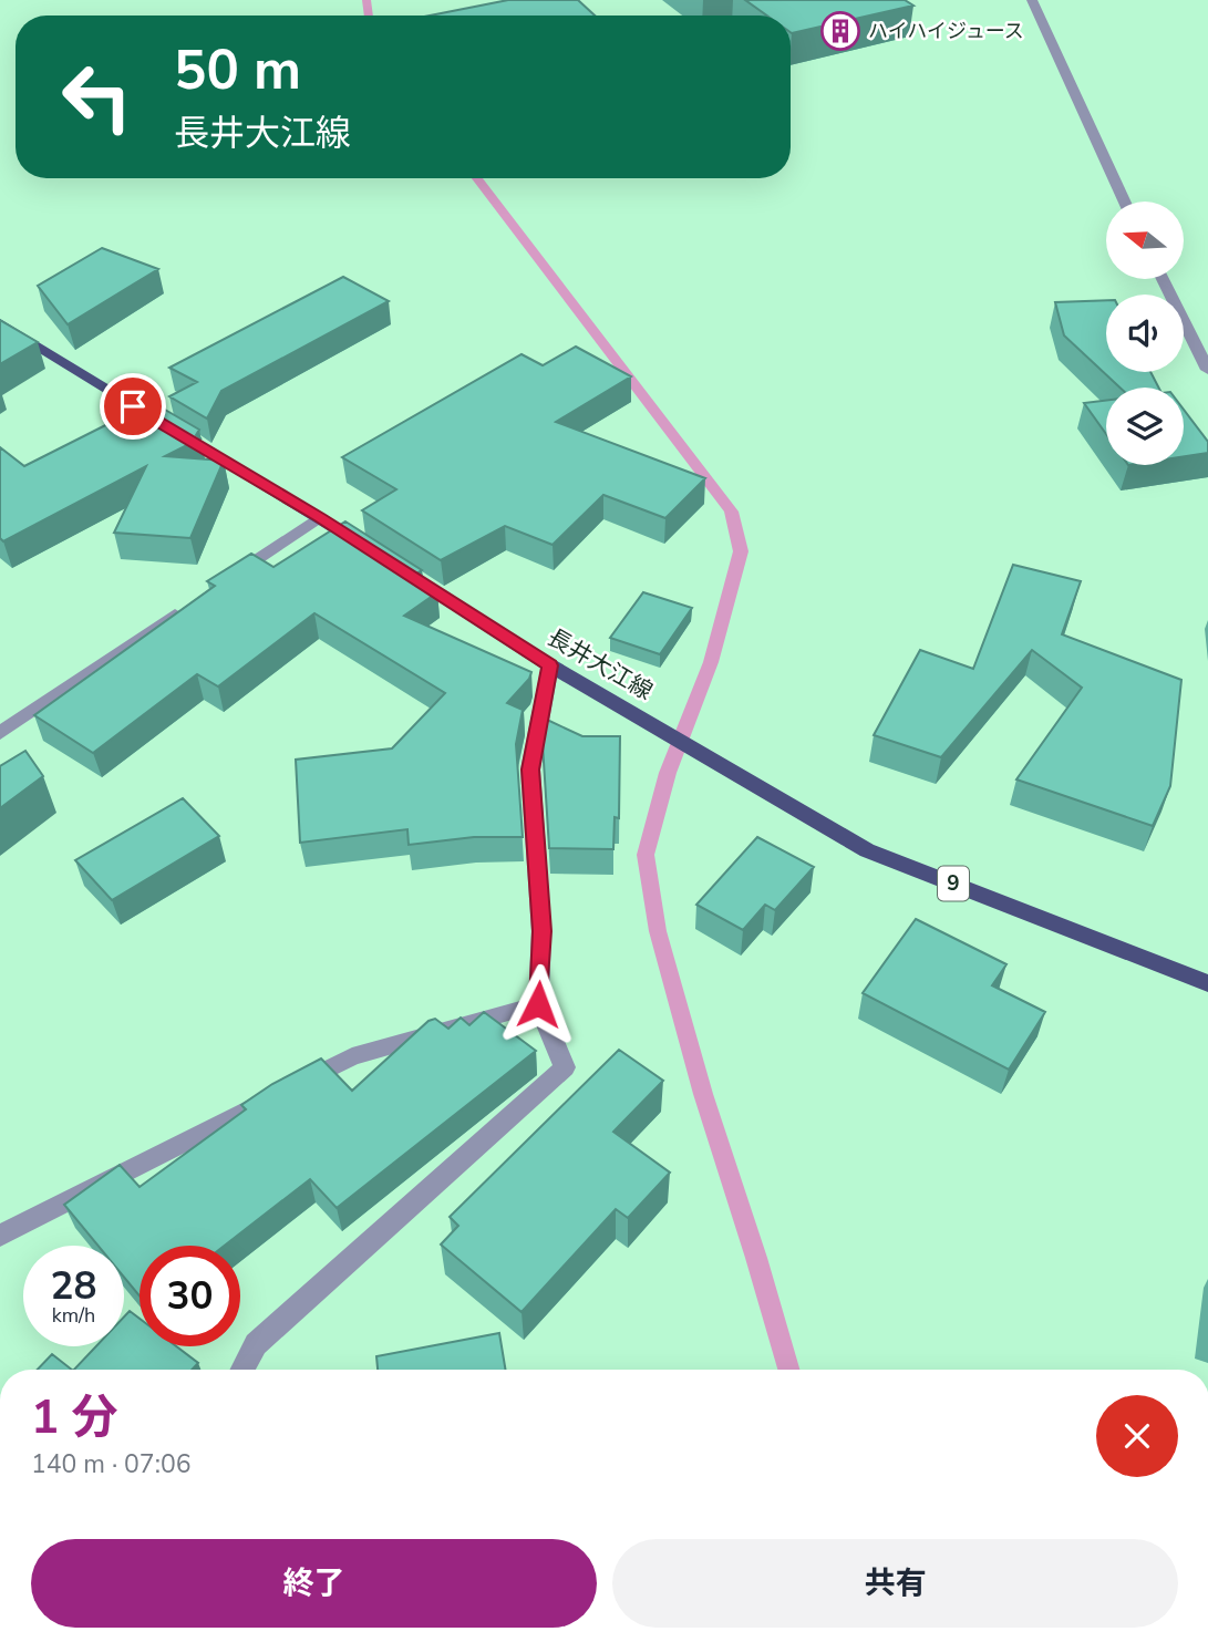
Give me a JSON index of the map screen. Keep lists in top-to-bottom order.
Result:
{
  "streets": {
    "main road": ["長井大江線", "9"]
  },
  "places": {
    "building": ["ハイハイジュース"]
  },
  "north": "left",
  "page": {
    "turn": ["50 m", "長井大江線"],
    "speed": "28 km/h",
    "limit": "30",
    "heading": ["1 分", "140 m · 07:06"],
    "buttons": ["終了", "共有"]
  }
}
